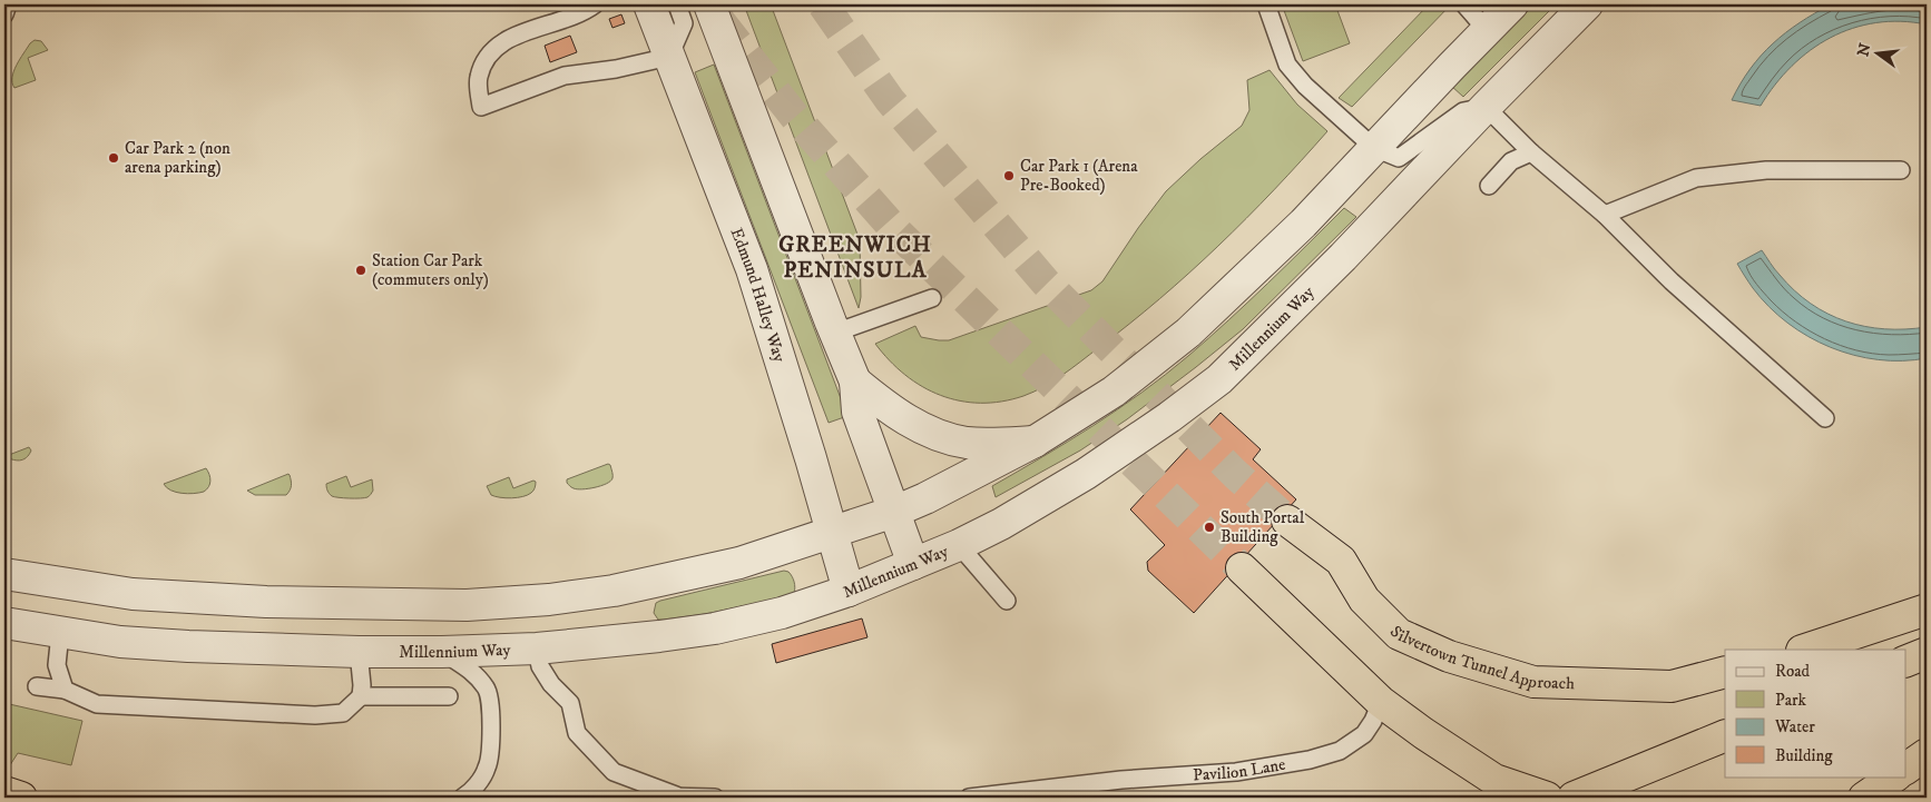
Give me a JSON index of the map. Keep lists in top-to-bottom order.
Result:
{
  "streets": {
    "highway": ["Silvertown Tunnel Approach"],
    "street": ["Edmund Halley Way", "Millennium Way"],
    "lane": ["Pavilion Lane"]
  },
  "crossings": [
    ["Edmund Halley Way", "Millennium Way"]
  ],
  "districts": ["GREENWICH PENINSULA"],
  "places": [
    "Car Park 2 (non arena parking)",
    "Car Park 1 (Arena Pre-Booked)",
    "Station Car Park (commuters only)",
    "South Portal Building"
  ],
  "legend": [
    "Road",
    "Park",
    "Water",
    "Building"
  ],
  "north": "left"
}
